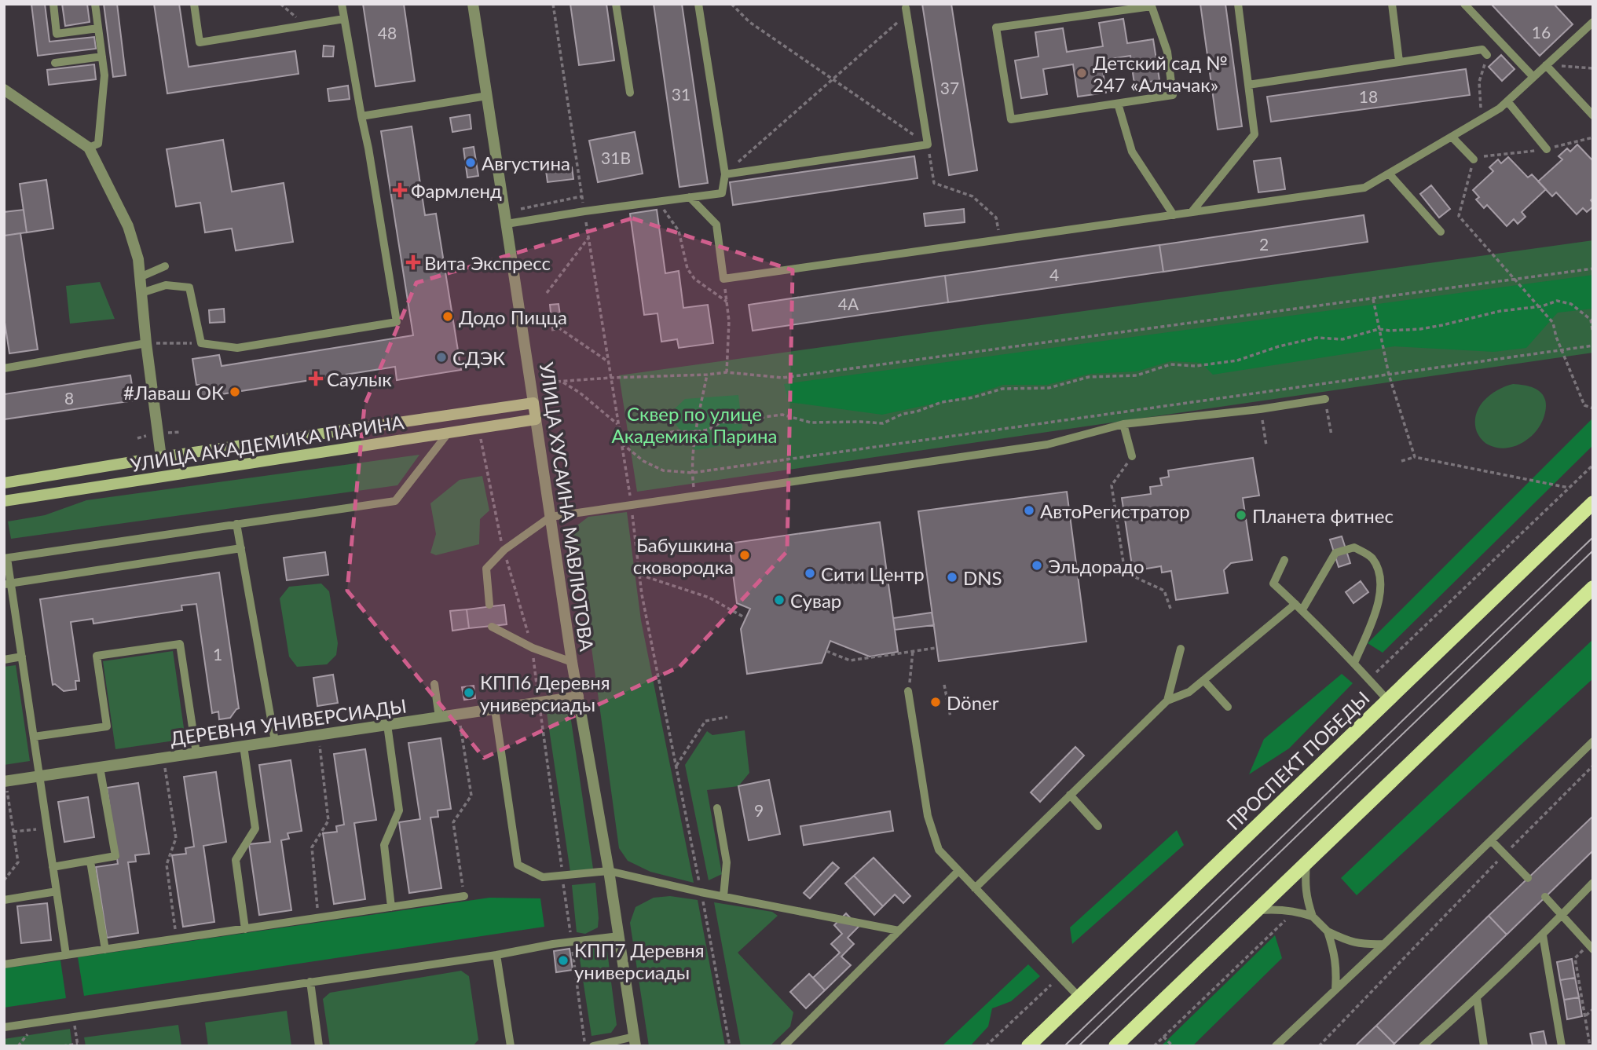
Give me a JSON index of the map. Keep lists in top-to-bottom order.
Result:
{
  "streets": {
    "main road": ["УЛИЦА АКАДЕМИКА ПАРИНА", "УЛИЦА ХУСАИНА МАВЛЮТОВА", "ПРОСПЕКТ ПОБЕДЫ"],
    "street": ["ДЕРЕВНЯ УНИВЕРСИАДЫ"]
  },
  "crossings": [
    ["УЛИЦА АКАДЕМИКА ПАРИНА", "УЛИЦА ХУСАИНА МАВЛЮТОВА"],
    ["УЛИЦА ХУСАИНА МАВЛЮТОВА", "ДЕРЕВНЯ УНИВЕРСИАДЫ"]
  ],
  "parks": ["Сквер по улице Академика Парина"],
  "places": {
    "other": [
      "Детский сад № 247 «Алчачак»",
      "Августина",
      "Додо Пицца",
      "СДЭК",
      "#Лаваш ОК",
      "АвтоРегистратор",
      "Планета фитнес",
      "Бабушкина сковородка",
      "Эльдорадо",
      "Сити Центр",
      "DNS",
      "Сувар",
      "КПП6 Деревня универсиады",
      "Döner",
      "КПП7 Деревня универсиады"
    ],
    "health": ["Фармленд", "Вита Экспресс", "Саулык"]
  },
  "house_numbers": [
    "16",
    "48",
    "37",
    "31",
    "18",
    "31В",
    "2",
    "4",
    "4А",
    "8",
    "1",
    "9"
  ]
}
